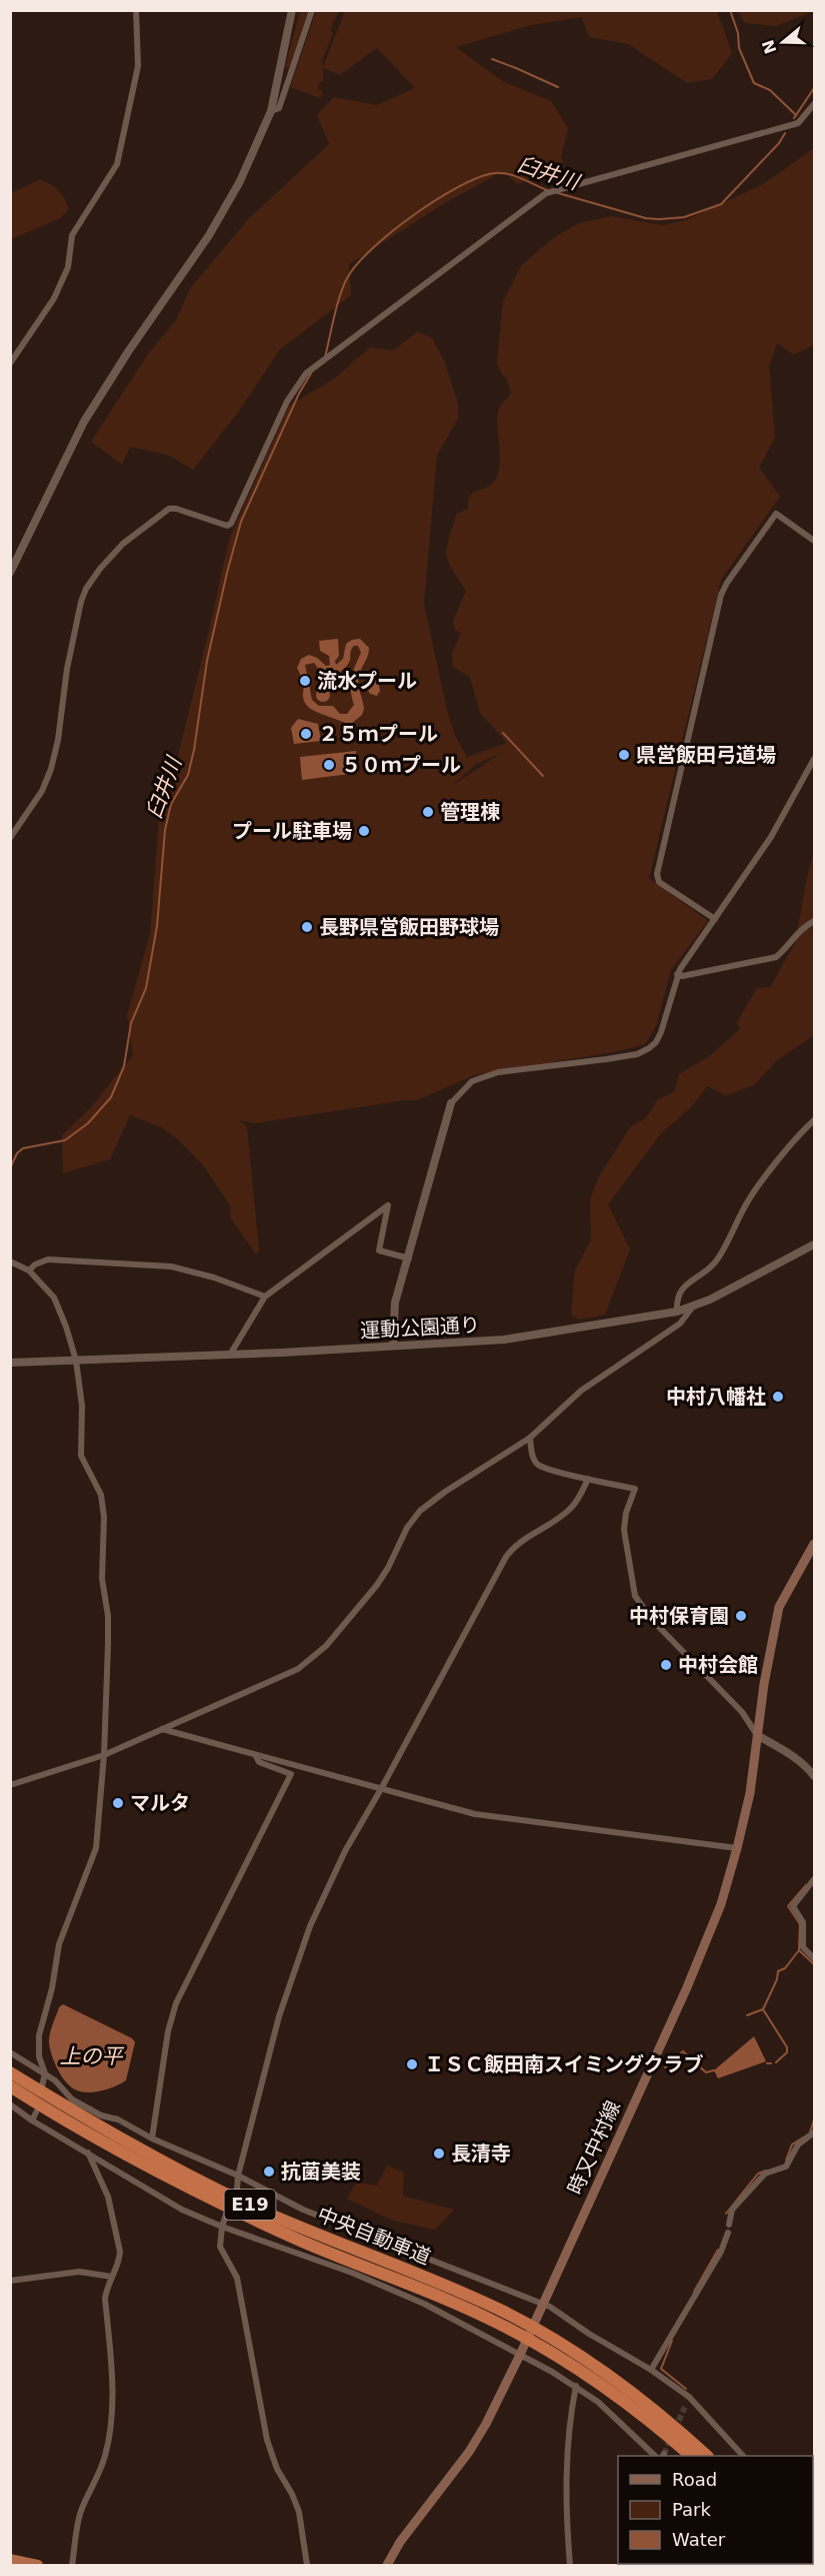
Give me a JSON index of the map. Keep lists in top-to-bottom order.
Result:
{
  "streets": {
    "highway": ["E19", "中央自動車道"],
    "main road": ["時又中村線"],
    "street": ["運動公園通り"]
  },
  "water": ["臼井川", "上の平"],
  "places": [
    "流水プール",
    "２５ｍプール",
    "県営飯田弓道場",
    "５０ｍプール",
    "管理棟",
    "プール駐車場",
    "長野県営飯田野球場",
    "中村八幡社",
    "中村保育園",
    "中村会館",
    "マルタ",
    "ＩＳＣ飯田南スイミングクラブ",
    "長清寺",
    "抗菌美装"
  ],
  "legend": ["Road", "Park", "Water"],
  "north": "left"
}
